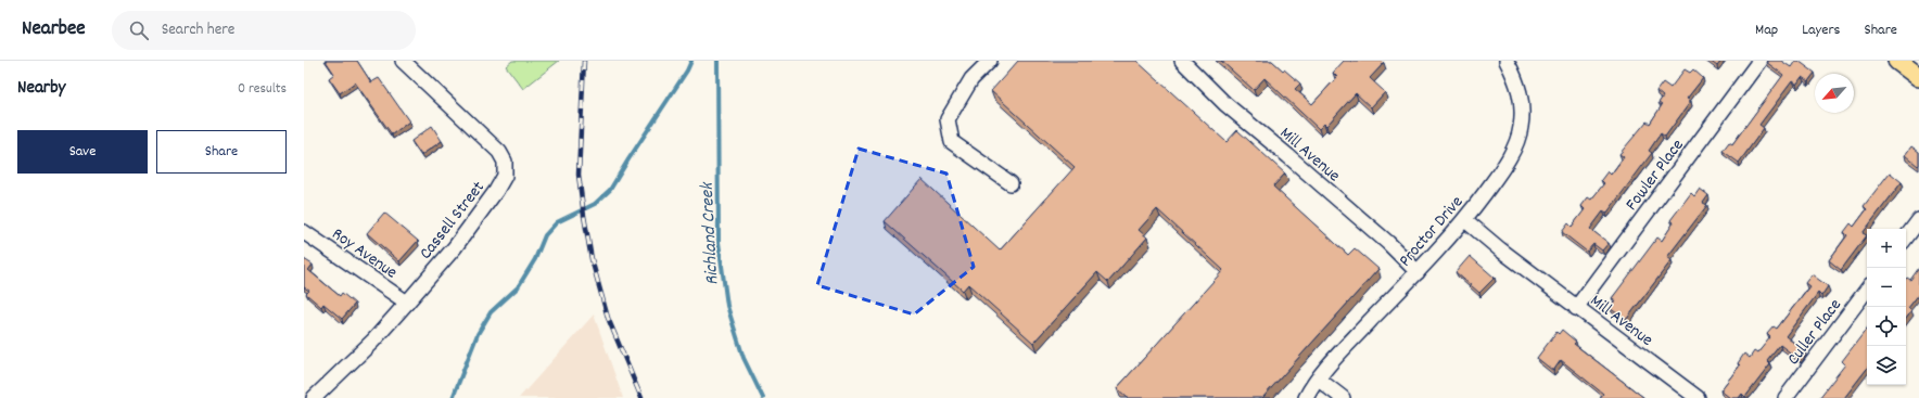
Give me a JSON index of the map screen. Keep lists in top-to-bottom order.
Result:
{
  "streets": {
    "street": [
      "Mill Avenue",
      "Fowler Place",
      "Cassell Street",
      "Proctor Drive",
      "Roy Avenue",
      "Culler Place"
    ]
  },
  "crossings": [
    ["Mill Avenue", "Fowler Place"],
    ["Mill Avenue", "Proctor Drive"],
    ["Cassell Street", "Roy Avenue"]
  ],
  "water": ["Richland Creek"],
  "north": "bottom left",
  "page": {
    "header": "Nearbee",
    "search": "Search here",
    "nav": ["Map", "Layers", "Share"],
    "heading": ["Nearby", "0 results"],
    "buttons": ["Save", "Share"],
    "map_buttons": ["+", "−"]
  }
}
